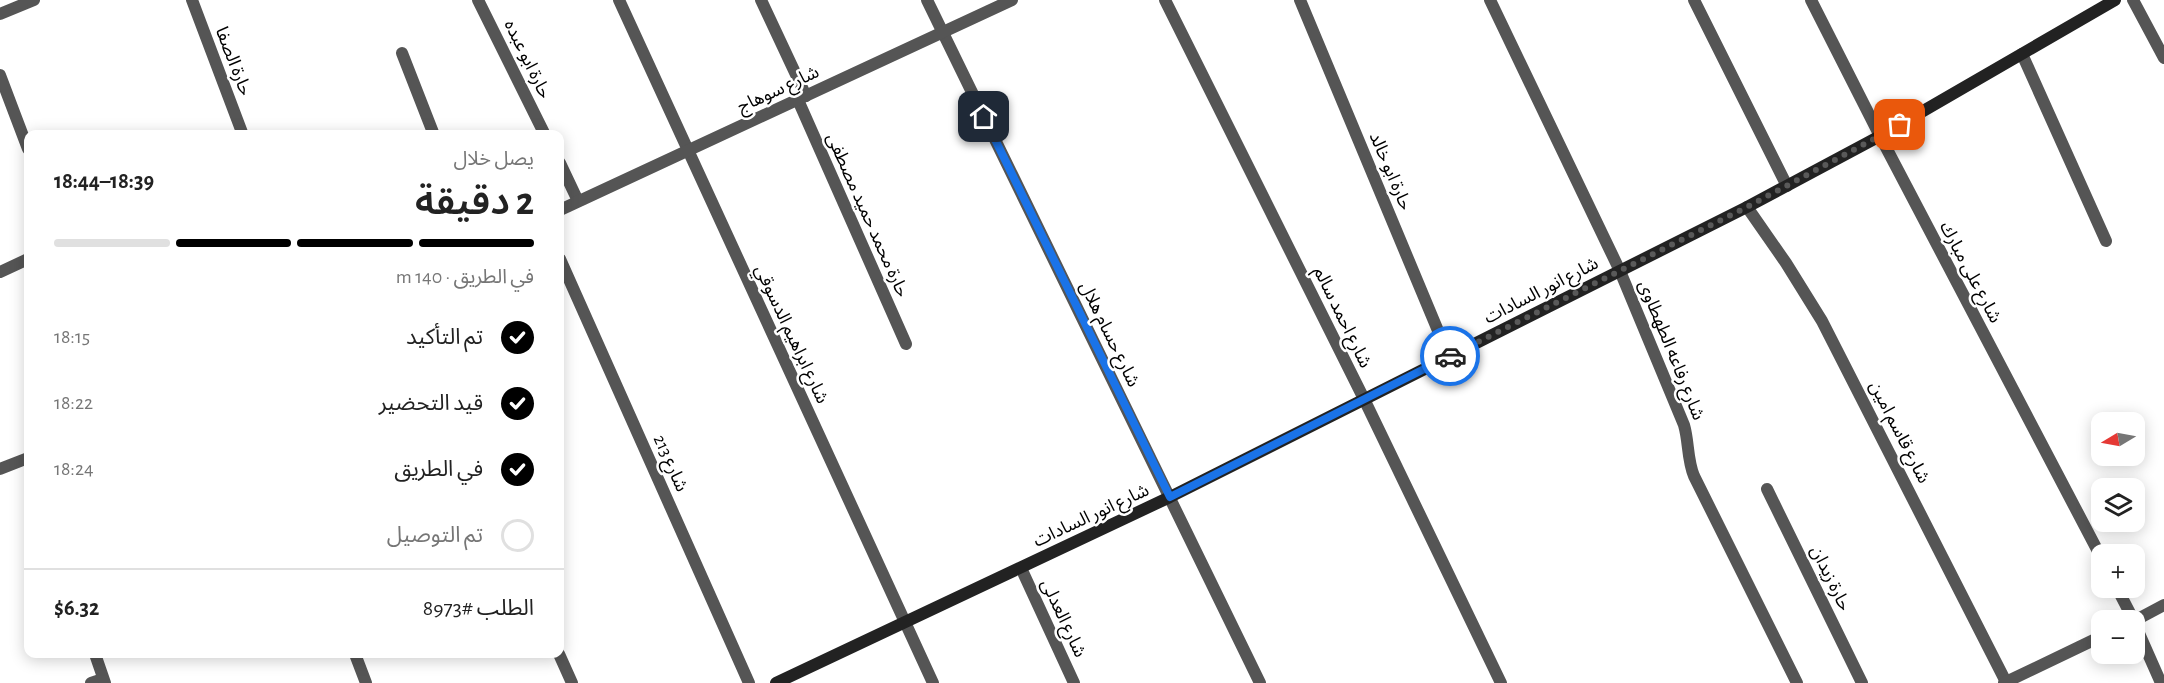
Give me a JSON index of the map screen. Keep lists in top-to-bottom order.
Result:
{
  "streets": {
    "street": [
      "حارة ابو عبده",
      "حارة الصفا",
      "شارع سوهاج",
      "حارة ابو خالد",
      "حارة محمد حميد مصطفى",
      "شارع على مبارك",
      "شارع انور السادات",
      "شارع احمد سالم",
      "شارع ابراهيم الدسوقي",
      "شارع حسام هلال",
      "شارع رفاعه الطهطاوى",
      "شارع قاسم امين",
      "شارع 213",
      "حارة زيدان",
      "شارع العدلى"
    ]
  },
  "crossings": [
    ["شارع سوهاج", "حارة محمد حميد مصطفى"],
    ["شارع سوهاج", "شارع ابراهيم الدسوقي"],
    ["شارع سوهاج", "شارع حسام هلال"],
    ["حارة ابو خالد", "شارع انور السادات"],
    ["شارع على مبارك", "شارع انور السادات"],
    ["شارع انور السادات", "شارع احمد سالم"],
    ["شارع انور السادات", "شارع ابراهيم الدسوقي"],
    ["شارع انور السادات", "شارع حسام هلال"],
    ["شارع انور السادات", "شارع رفاعه الطهطاوى"],
    ["شارع انور السادات", "شارع قاسم امين"],
    ["شارع انور السادات", "شارع العدلى"]
  ],
  "north": "left",
  "page": {
    "heading": ["2 دقيقة", "يصل خلال", "18:39–18:44"],
    "panel": ["الطلب #8973", "$6.32"],
    "bar": "في الطريق · 140 m",
    "list": [
      ["تم التأكيد", "18:15"],
      ["قيد التحضير", "18:22"],
      ["في الطريق", "18:24"],
      "تم التوصيل"
    ],
    "map_buttons": ["+", "−"]
  }
}
